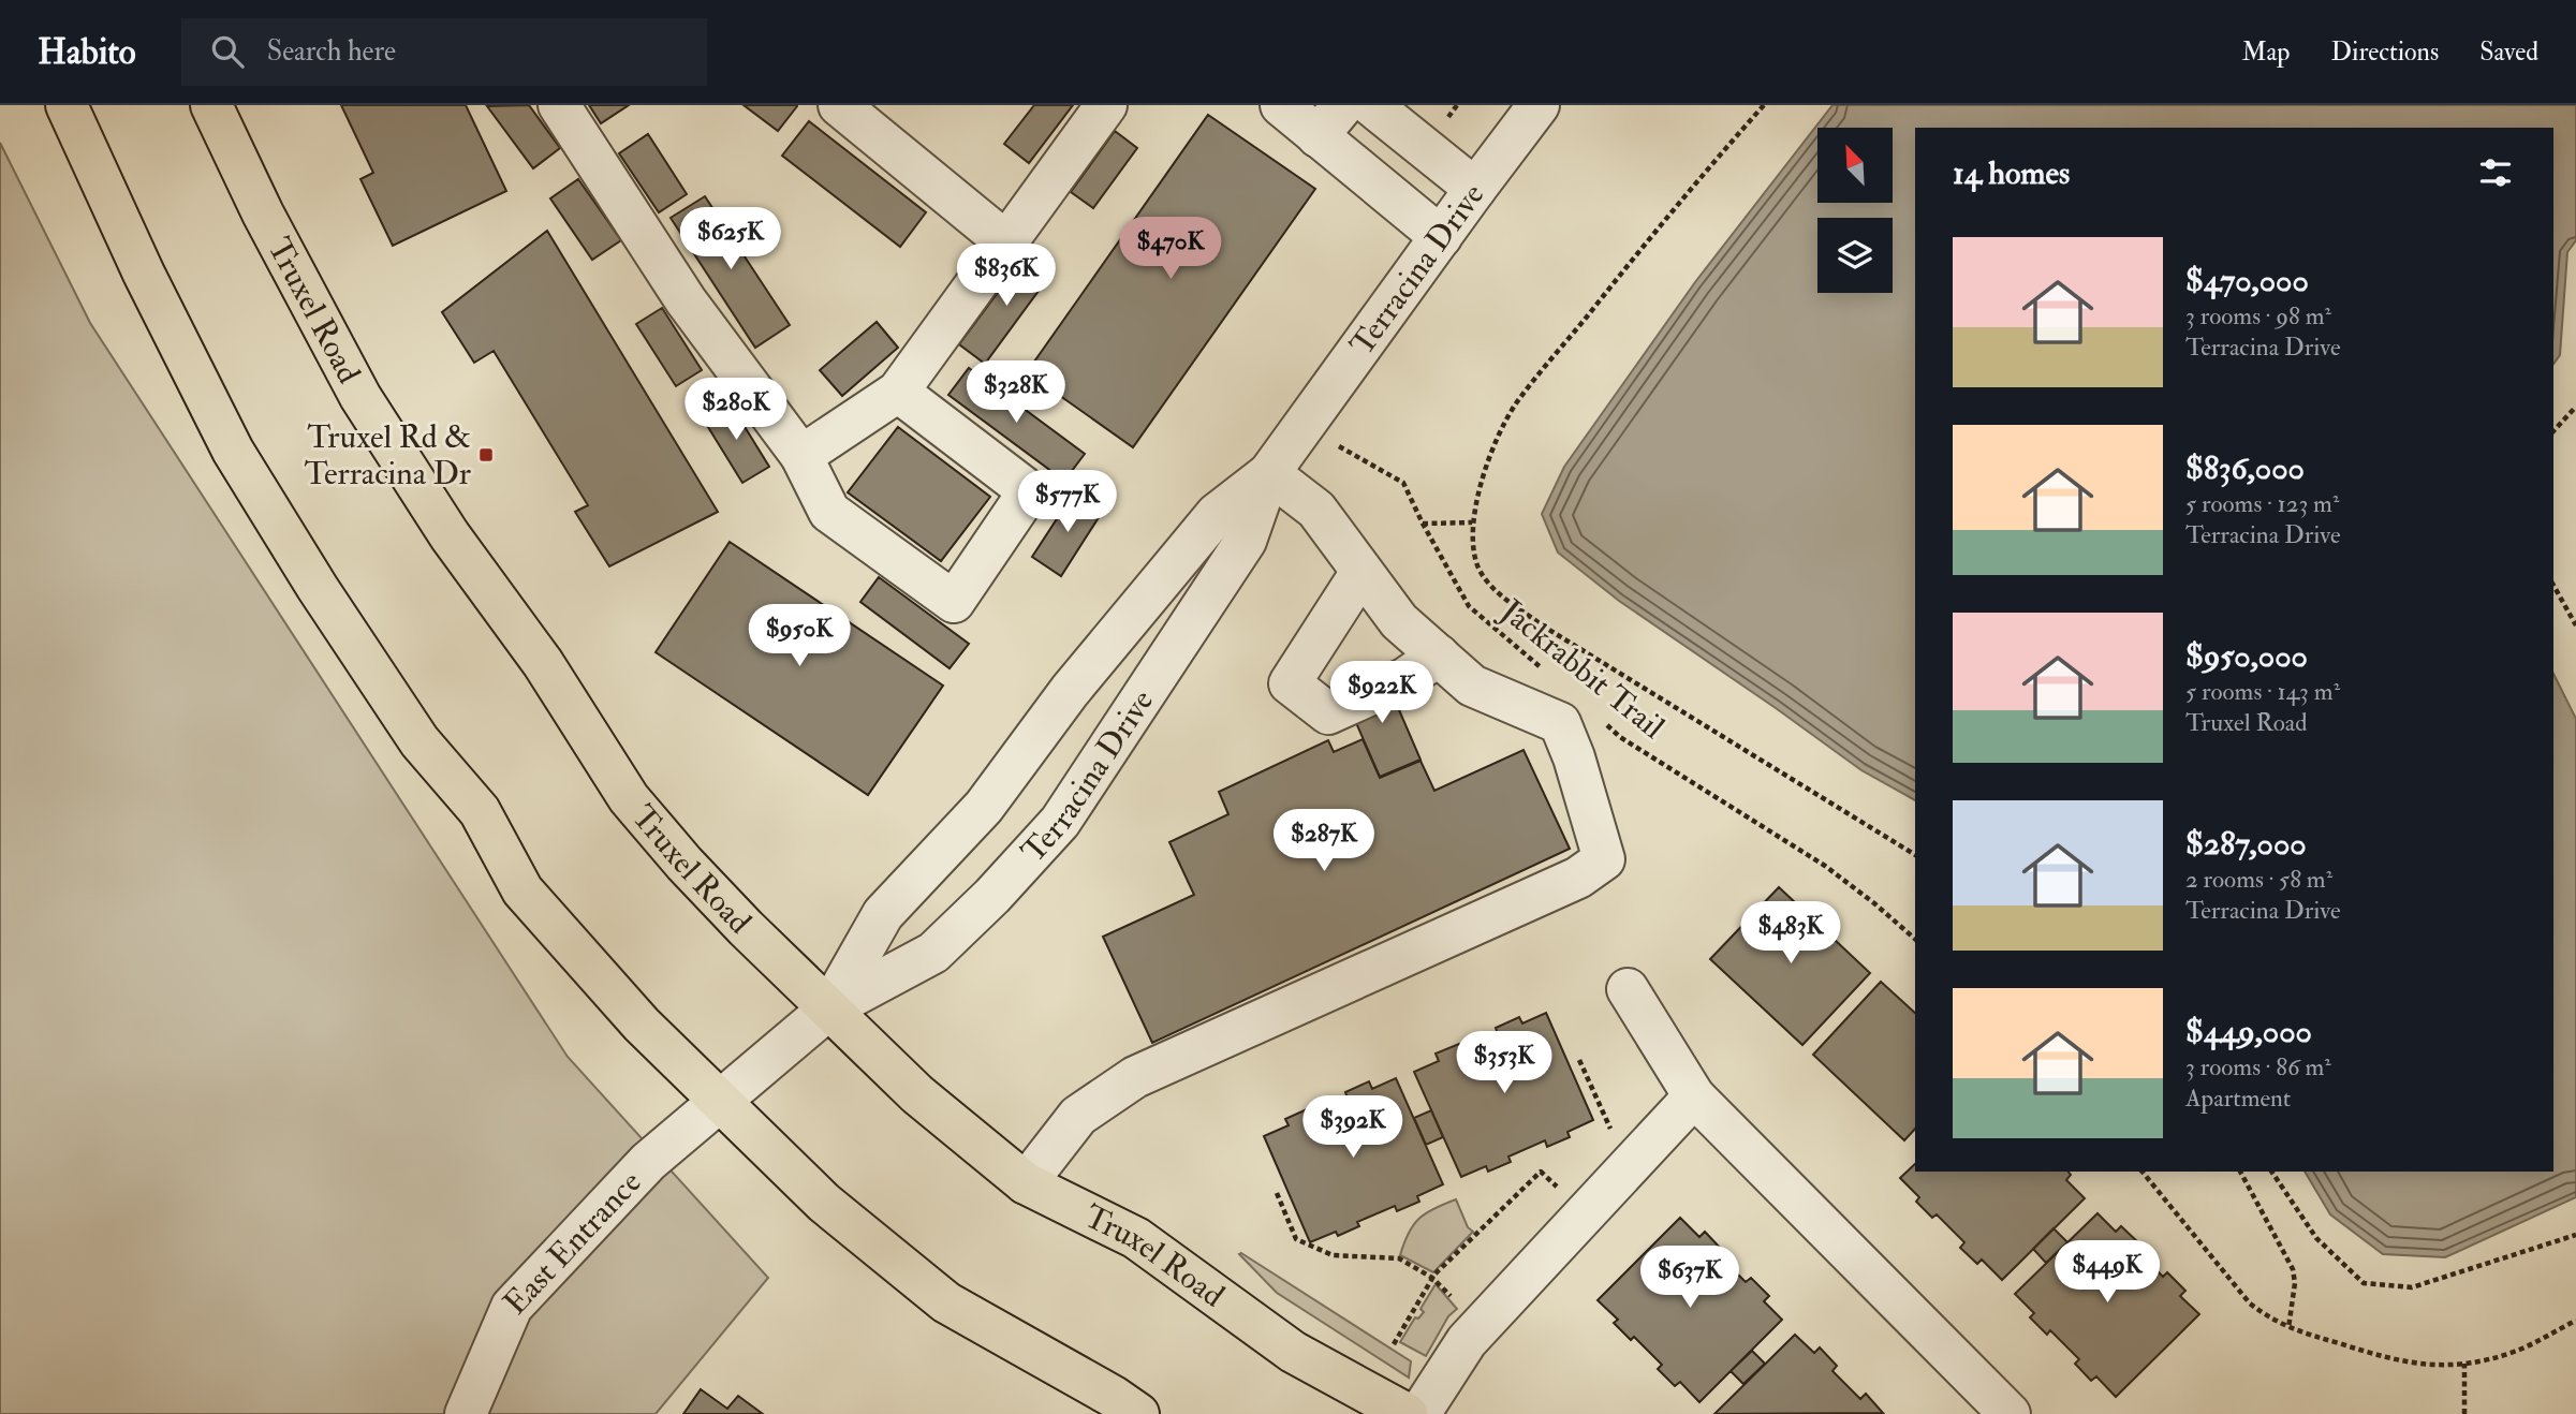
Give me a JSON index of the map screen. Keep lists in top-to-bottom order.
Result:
{
  "streets": {
    "main road": ["Truxel Road"],
    "street": ["Terracina Drive", "East Entrance"],
    "path": ["Jackrabbit Trail"]
  },
  "crossings": [
    ["Terracina Drive", "Truxel Road"],
    ["Terracina Drive", "East Entrance"]
  ],
  "places": {
    "transit": ["Truxel Rd & Terracina Dr"]
  },
  "north": "top left",
  "page": {
    "header": "Habito",
    "search": "Search here",
    "nav": ["Map", "Directions", "Saved"],
    "heading": "14 homes",
    "price": [
      "$625K",
      "$470K",
      "$836K",
      "$328K",
      "$280K",
      "$577K",
      "$950K",
      "$922K",
      "$287K",
      "$483K",
      "$353K",
      "$392K",
      "$449K",
      "$637K"
    ],
    "list": [
      {
        "name": "$470,000",
        "note": "3 rooms · 98 m² · Terracina Drive"
      },
      {
        "name": "$836,000",
        "note": "5 rooms · 123 m² · Terracina Drive"
      },
      {
        "name": "$950,000",
        "note": "5 rooms · 143 m² · Truxel Road"
      },
      {
        "name": "$287,000",
        "note": "2 rooms · 58 m² · Terracina Drive"
      },
      {
        "name": "$449,000",
        "note": "3 rooms · 86 m² · Apartment"
      }
    ]
  }
}
